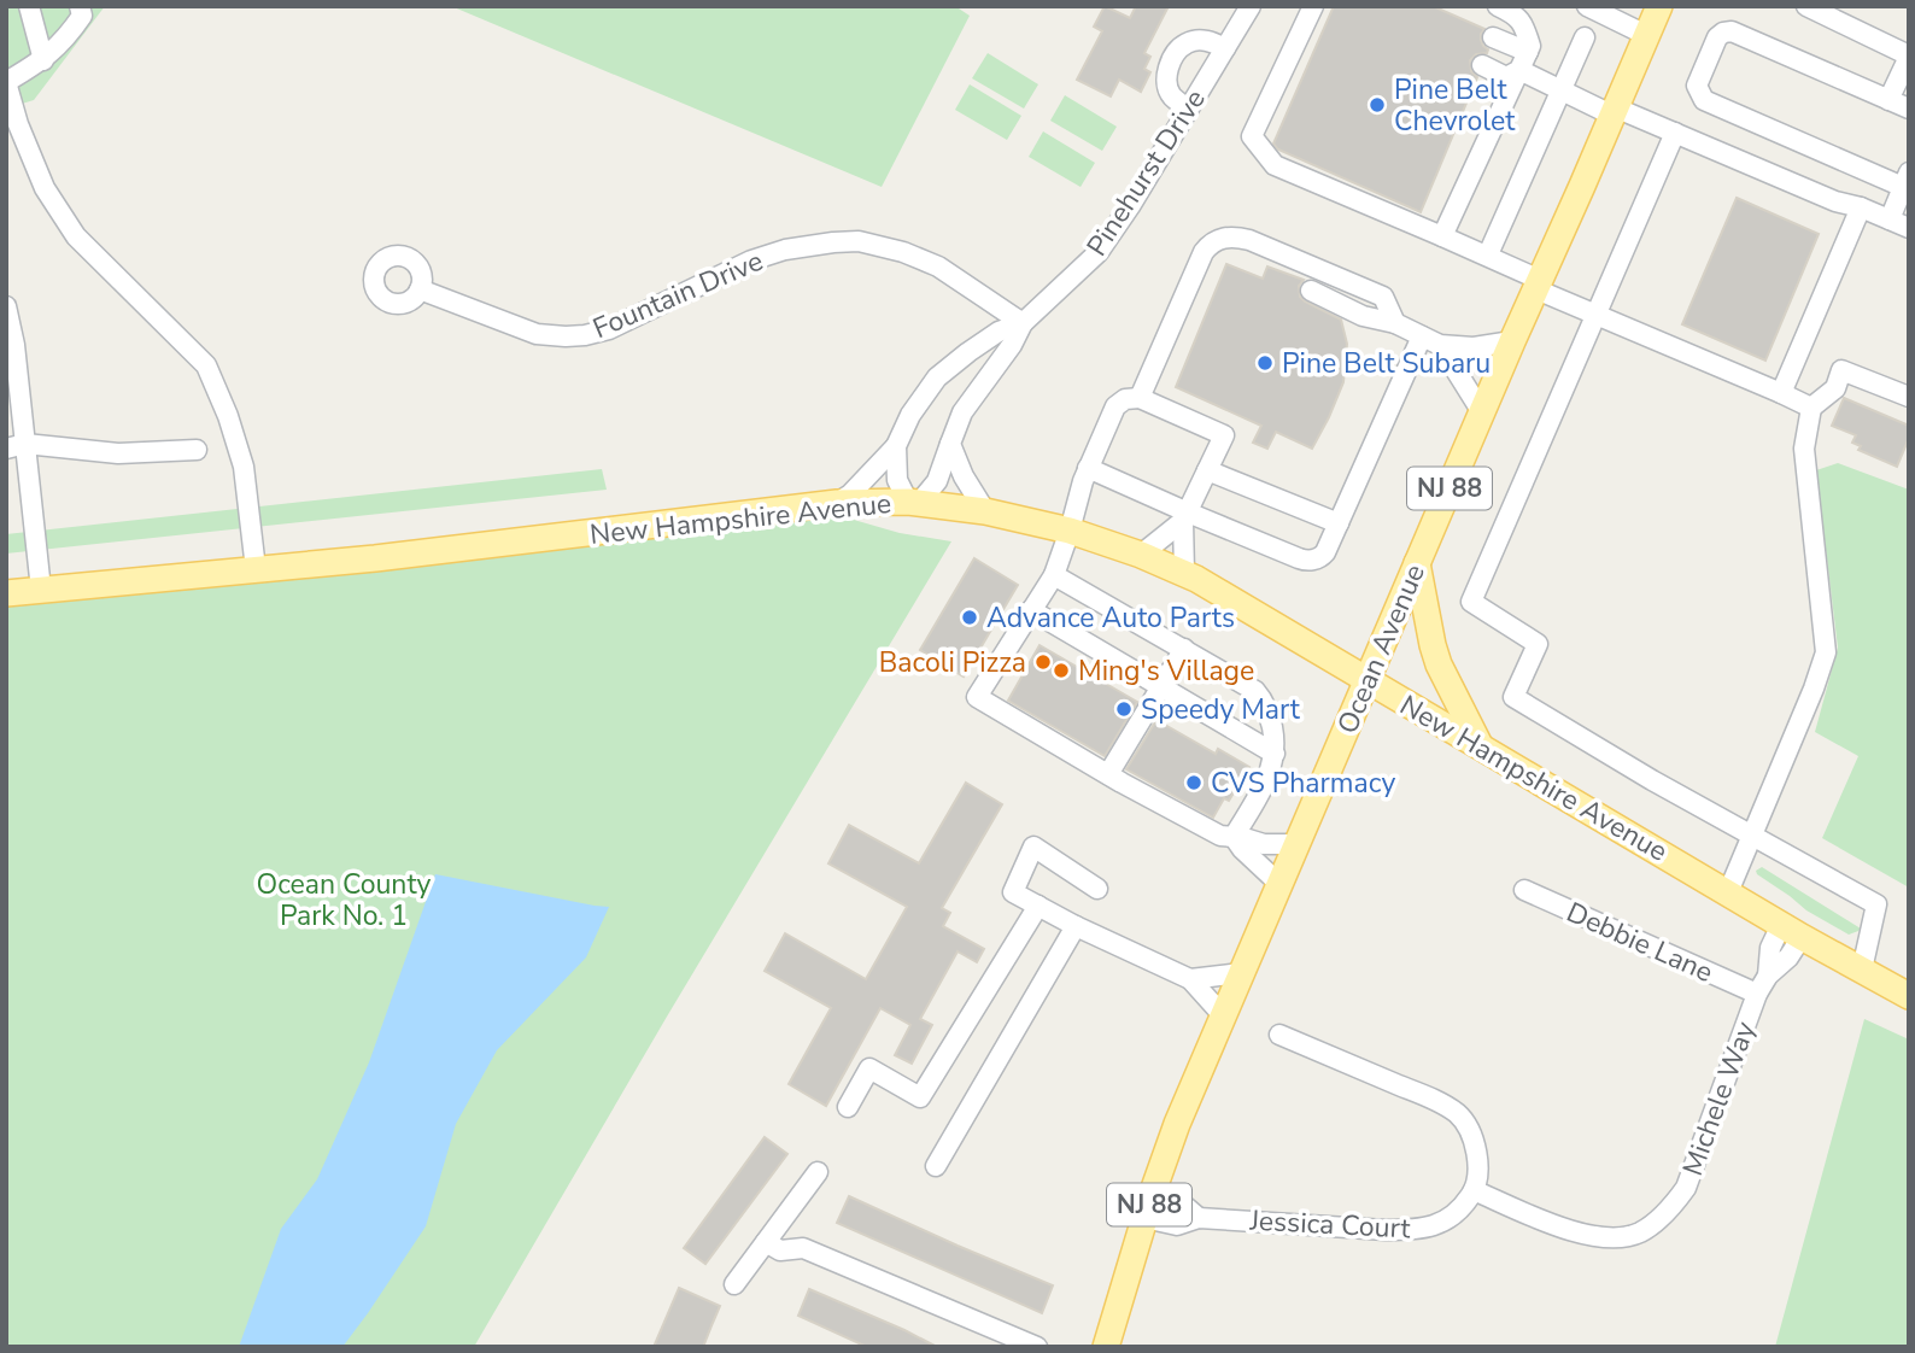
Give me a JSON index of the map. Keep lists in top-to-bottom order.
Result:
{
  "streets": {
    "main road": ["NJ 88", "New Hampshire Avenue", "Ocean Avenue"],
    "street": [
      "Pinehurst Drive",
      "Fountain Drive",
      "Debbie Lane",
      "Michele Way",
      "Jessica Court"
    ]
  },
  "crossings": [
    ["Pinehurst Drive", "Fountain Drive"],
    ["Pinehurst Drive", "New Hampshire Avenue"],
    ["New Hampshire Avenue", "Ocean Avenue"],
    ["New Hampshire Avenue", "Michele Way"],
    ["Ocean Avenue", "Jessica Court"],
    ["Debbie Lane", "Michele Way"],
    ["Michele Way", "Jessica Court"]
  ],
  "parks": ["Ocean County Park No. 1"],
  "places": [
    "Pine Belt Chevrolet",
    "Pine Belt Subaru",
    "Advance Auto Parts",
    "Bacoli Pizza",
    "Ming's Village",
    "Speedy Mart",
    "CVS Pharmacy"
  ]
}
